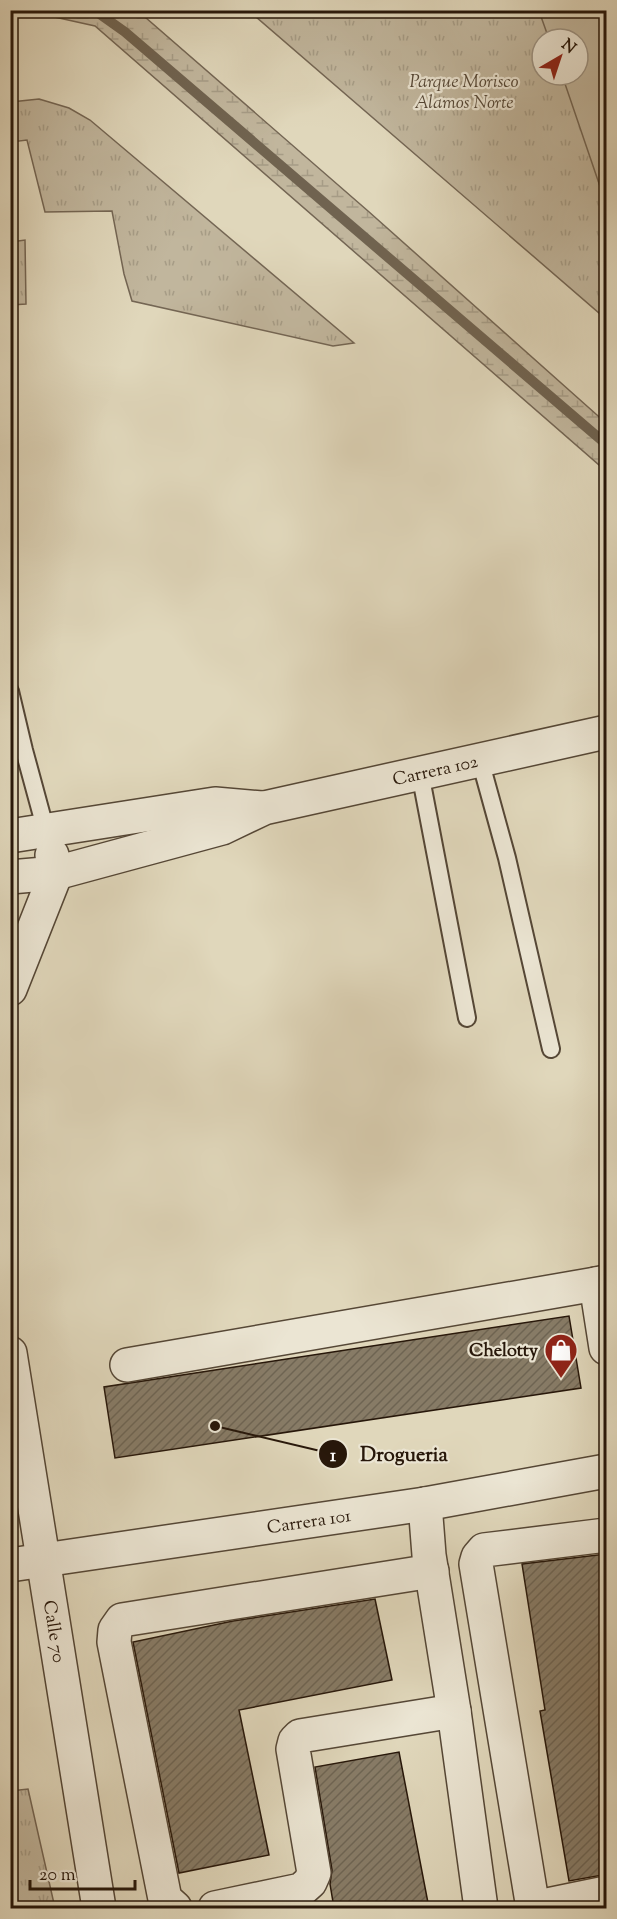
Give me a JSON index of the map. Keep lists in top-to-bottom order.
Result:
{
  "streets": {
    "street": ["Carrera 102", "Carrera 101", "Calle 70"]
  },
  "crossings": [
    ["Carrera 101", "Calle 70"]
  ],
  "parks": ["Parque Morisco Alamos Norte"],
  "places": {
    "shop": ["Chelotty"],
    "other": ["Drogueria"]
  },
  "scale_bar": "20 m",
  "north": "top right"
}
